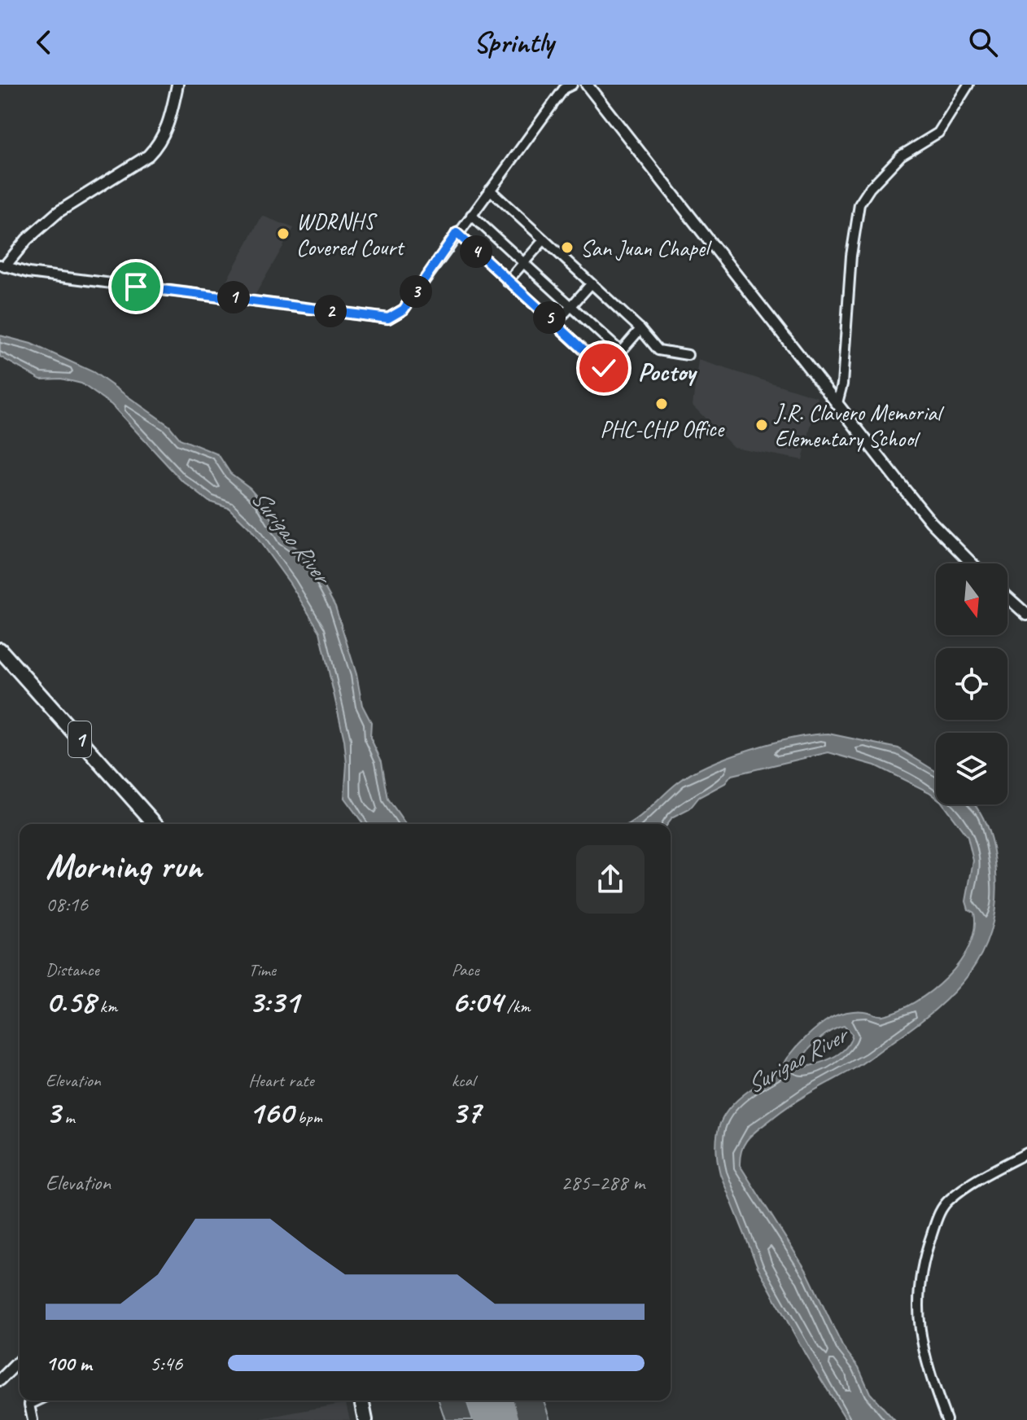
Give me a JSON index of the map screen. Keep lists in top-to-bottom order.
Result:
{
  "streets": {
    "highway": ["1"]
  },
  "districts": ["Poctoy"],
  "water": ["Surigao River"],
  "places": [
    "WDRNHS Covered Court",
    "San Juan Chapel",
    "PHC-CHP Office",
    "J.R. Clavero Memorial Elementary School"
  ],
  "north": "bottom",
  "page": {
    "header": "Sprintly",
    "pins": [
      "4",
      "3",
      "1",
      "2",
      "5"
    ],
    "heading": ["Morning run", "08:16"],
    "stats": [
      ["Distance", "0.58 km"],
      ["Time", "3:31"],
      ["Pace", "6:04 /km"],
      ["Elevation", "3 m"],
      ["Heart rate", "160 bpm"],
      ["kcal", "37"]
    ],
    "chart": ["Elevation", "285–288 m"],
    "list": [
      {
        "name": "100 m",
        "note": "5:46"
      }
    ]
  }
}
